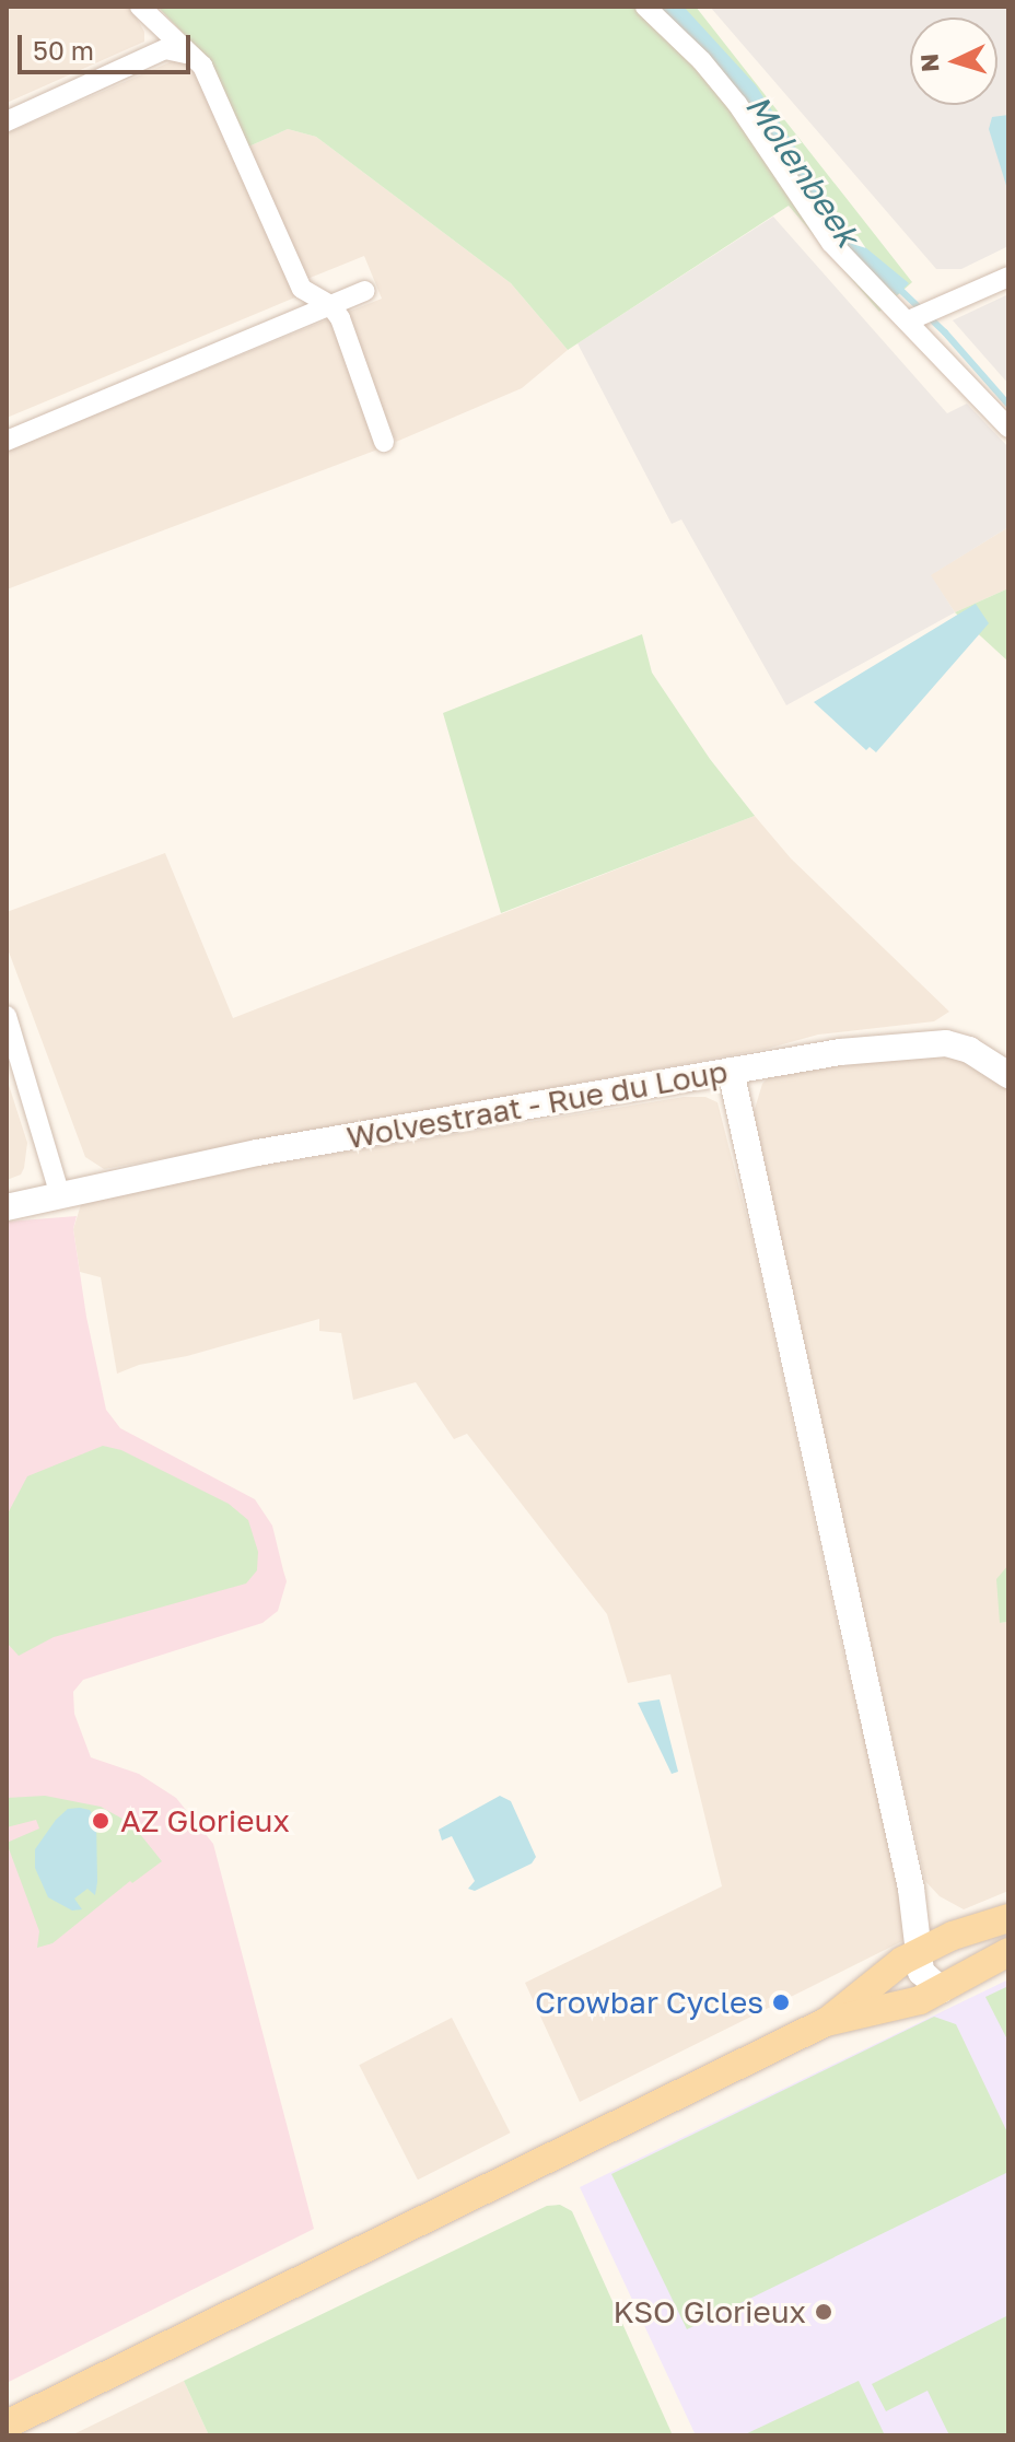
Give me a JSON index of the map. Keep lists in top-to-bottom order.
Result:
{
  "streets": {
    "street": ["Wolvestraat - Rue du Loup"]
  },
  "water": ["Molenbeek"],
  "places": ["AZ Glorieux", "Crowbar Cycles", "KSO Glorieux"],
  "scale_bar": "50 m",
  "north": "left"
}
